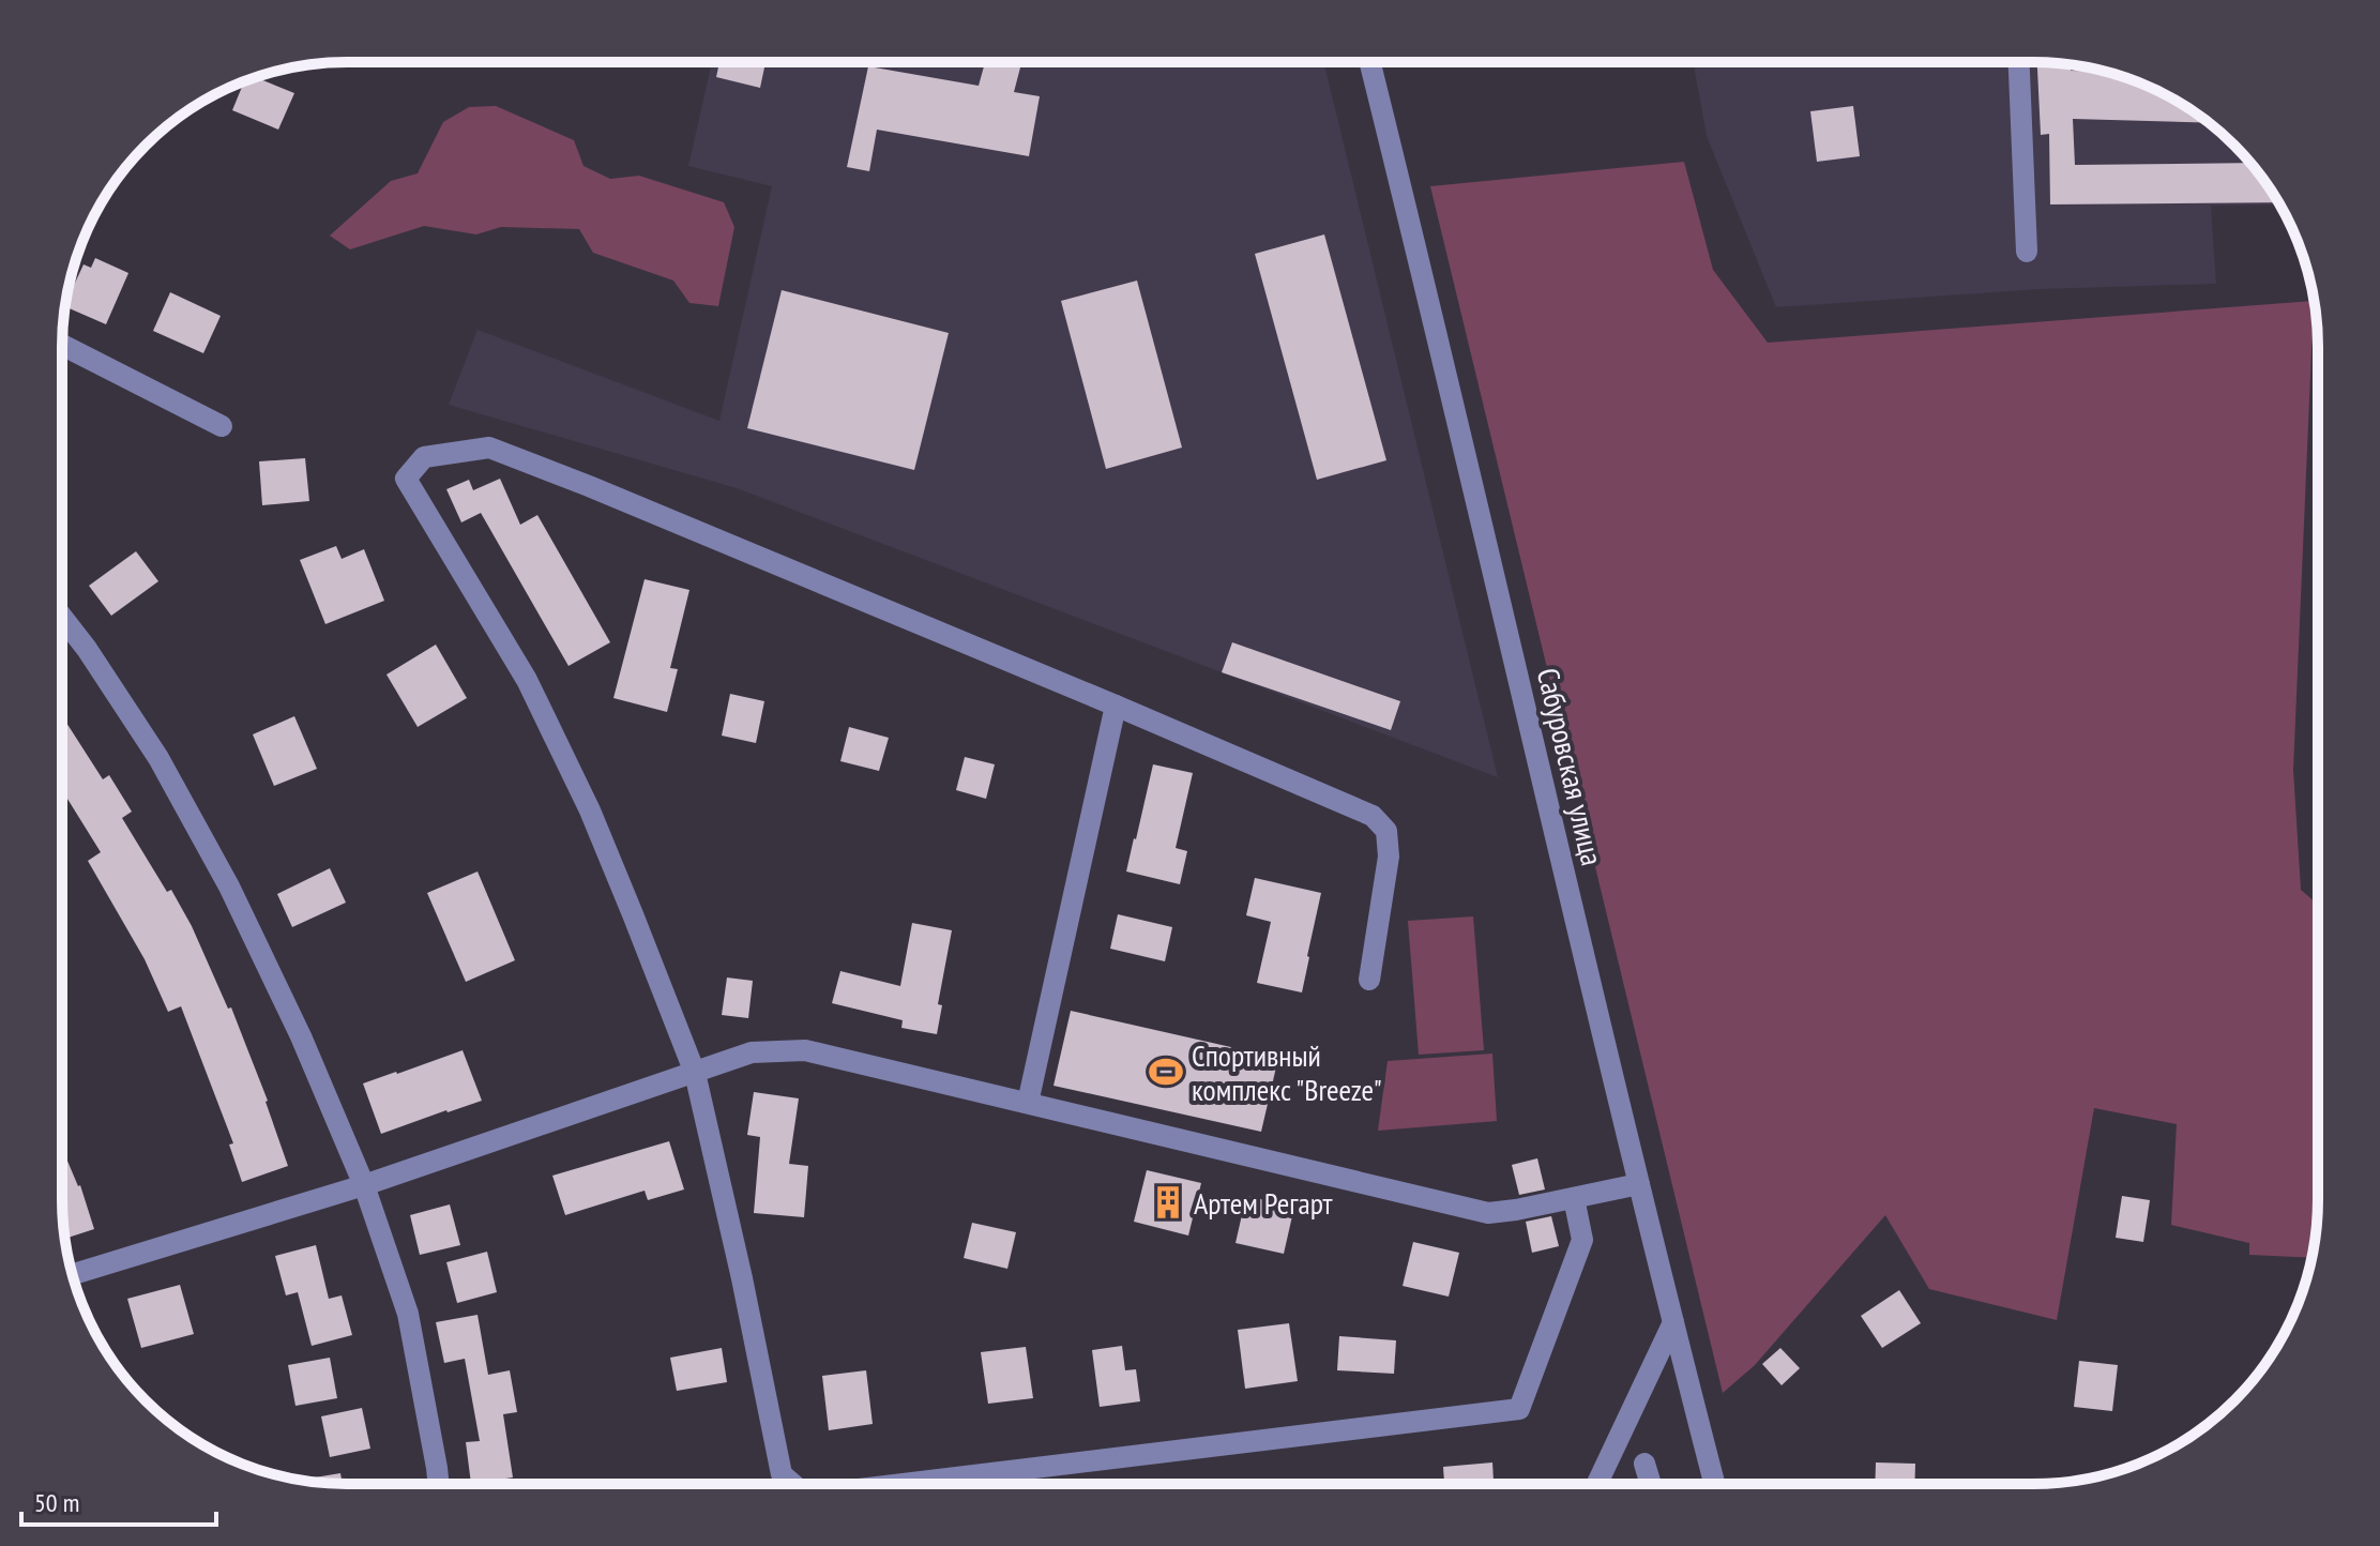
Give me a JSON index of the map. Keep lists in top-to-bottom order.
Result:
{
  "streets": {
    "street": ["Сабуровская улица"]
  },
  "places": {
    "sports": ["Спортивный комплекс \"Breeze\""],
    "building": ["Артем Регарт"]
  },
  "scale_bar": "50 m"
}
